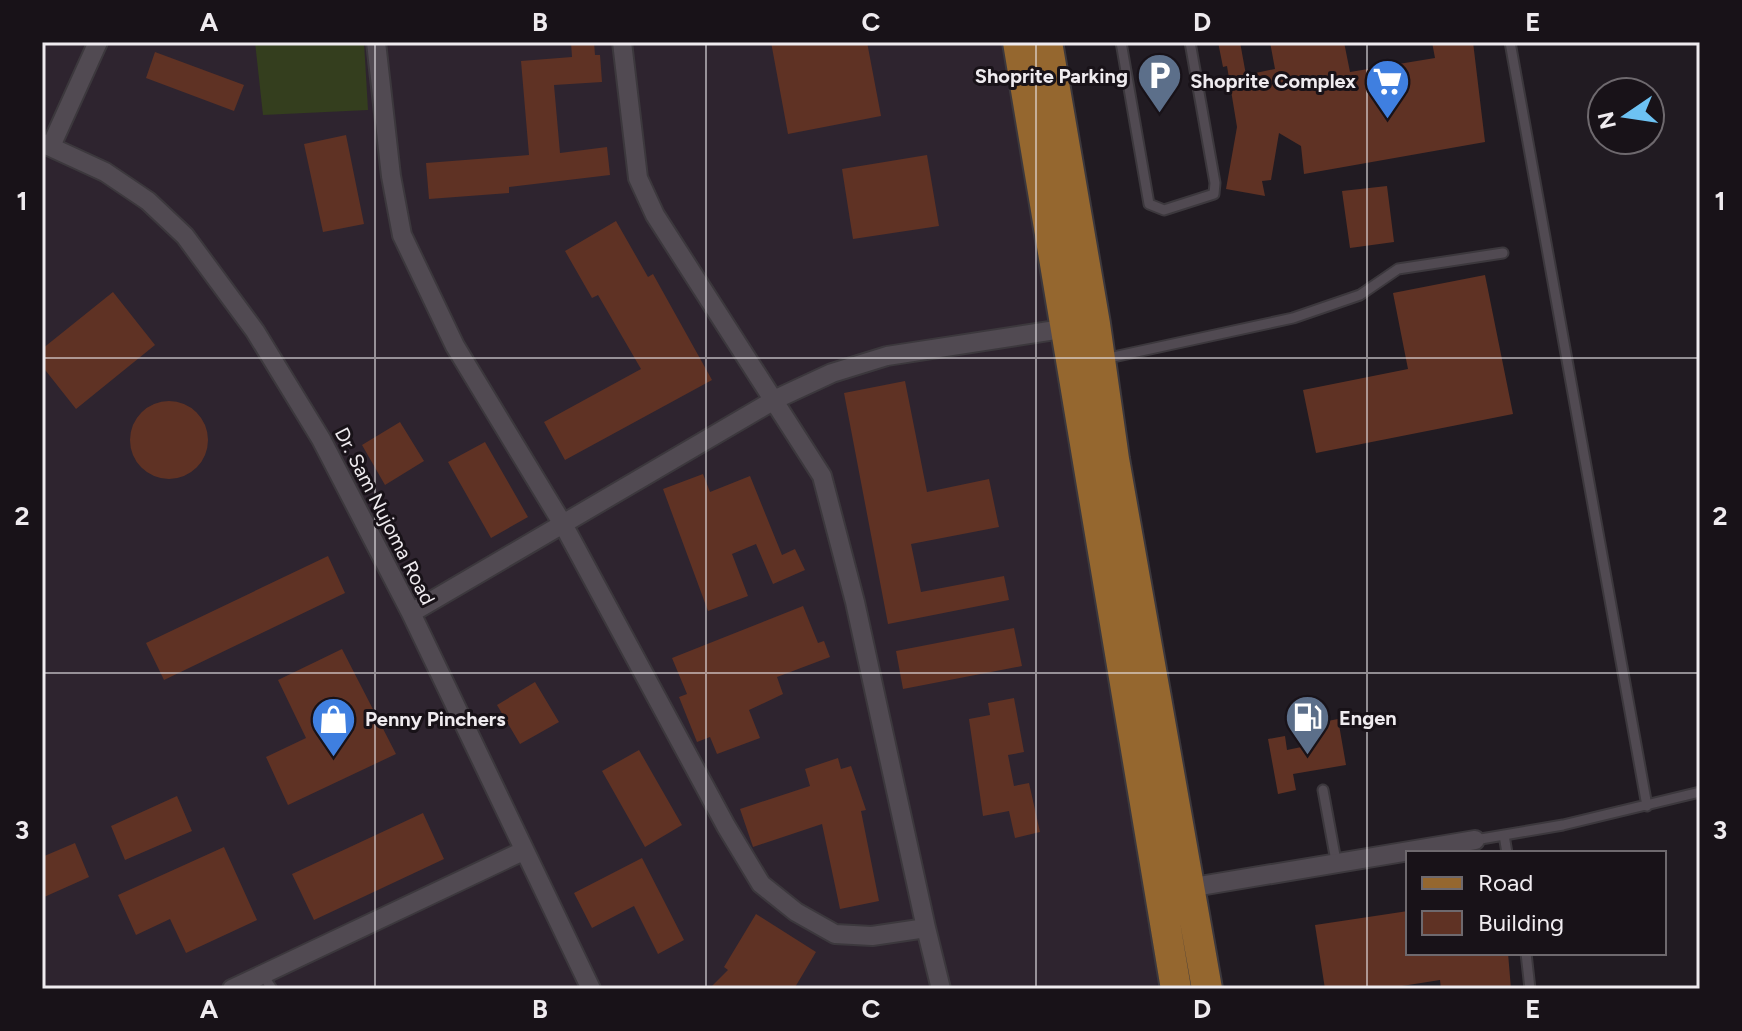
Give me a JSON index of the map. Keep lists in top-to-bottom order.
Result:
{
  "streets": {
    "street": ["Dr. Sam Nujoma Road"]
  },
  "places": {
    "parking": ["Shoprite Parking"],
    "supermarket": ["Shoprite Complex"],
    "fuel station": ["Engen"],
    "shop": ["Penny Pinchers"]
  },
  "legend": ["Road", "Building"],
  "north": "left",
  "grid": {
    "columns": [
      "A",
      "B",
      "C",
      "D",
      "E"
    ],
    "rows": ["1", "2", "3"]
  }
}
